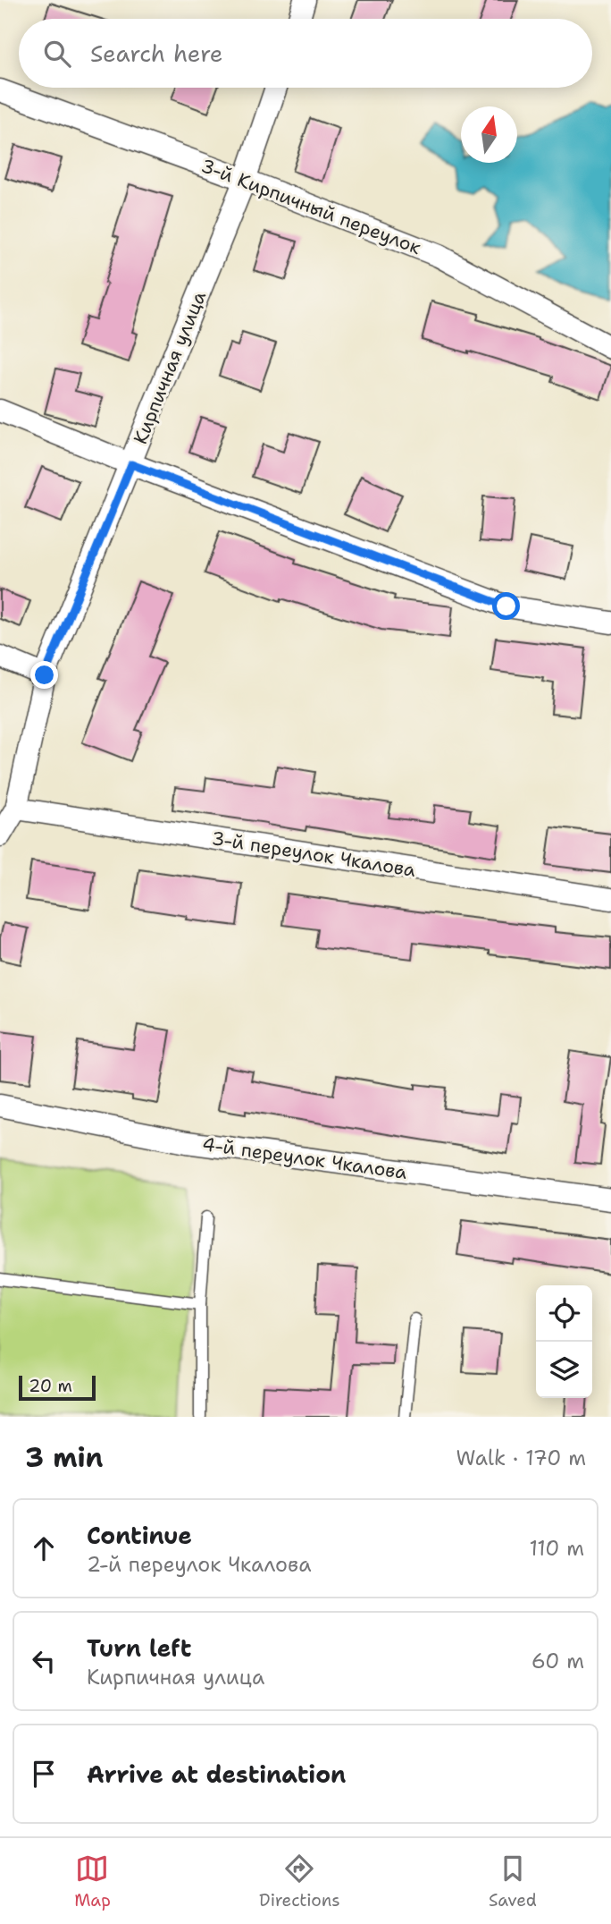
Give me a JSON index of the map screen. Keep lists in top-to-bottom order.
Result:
{
  "streets": {
    "street": [
      "3-й Кирпичный переулок",
      "Кирпичная улица",
      "3-й переулок Чкалова",
      "4-й переулок Чкалова"
    ]
  },
  "crossings": [
    ["3-й Кирпичный переулок", "Кирпичная улица"],
    ["Кирпичная улица", "3-й переулок Чкалова"]
  ],
  "scale_bar": "20 m",
  "north": "top",
  "page": {
    "search": "Search here",
    "scale": "20 m",
    "heading": ["3 min", "Walk · 170 m"],
    "list": [
      ["Continue", "2-й переулок Чкалова", "110 m"],
      ["Turn left", "Кирпичная улица", "60 m"],
      "Arrive at destination"
    ],
    "nav": ["Map", "Directions", "Saved"]
  }
}
